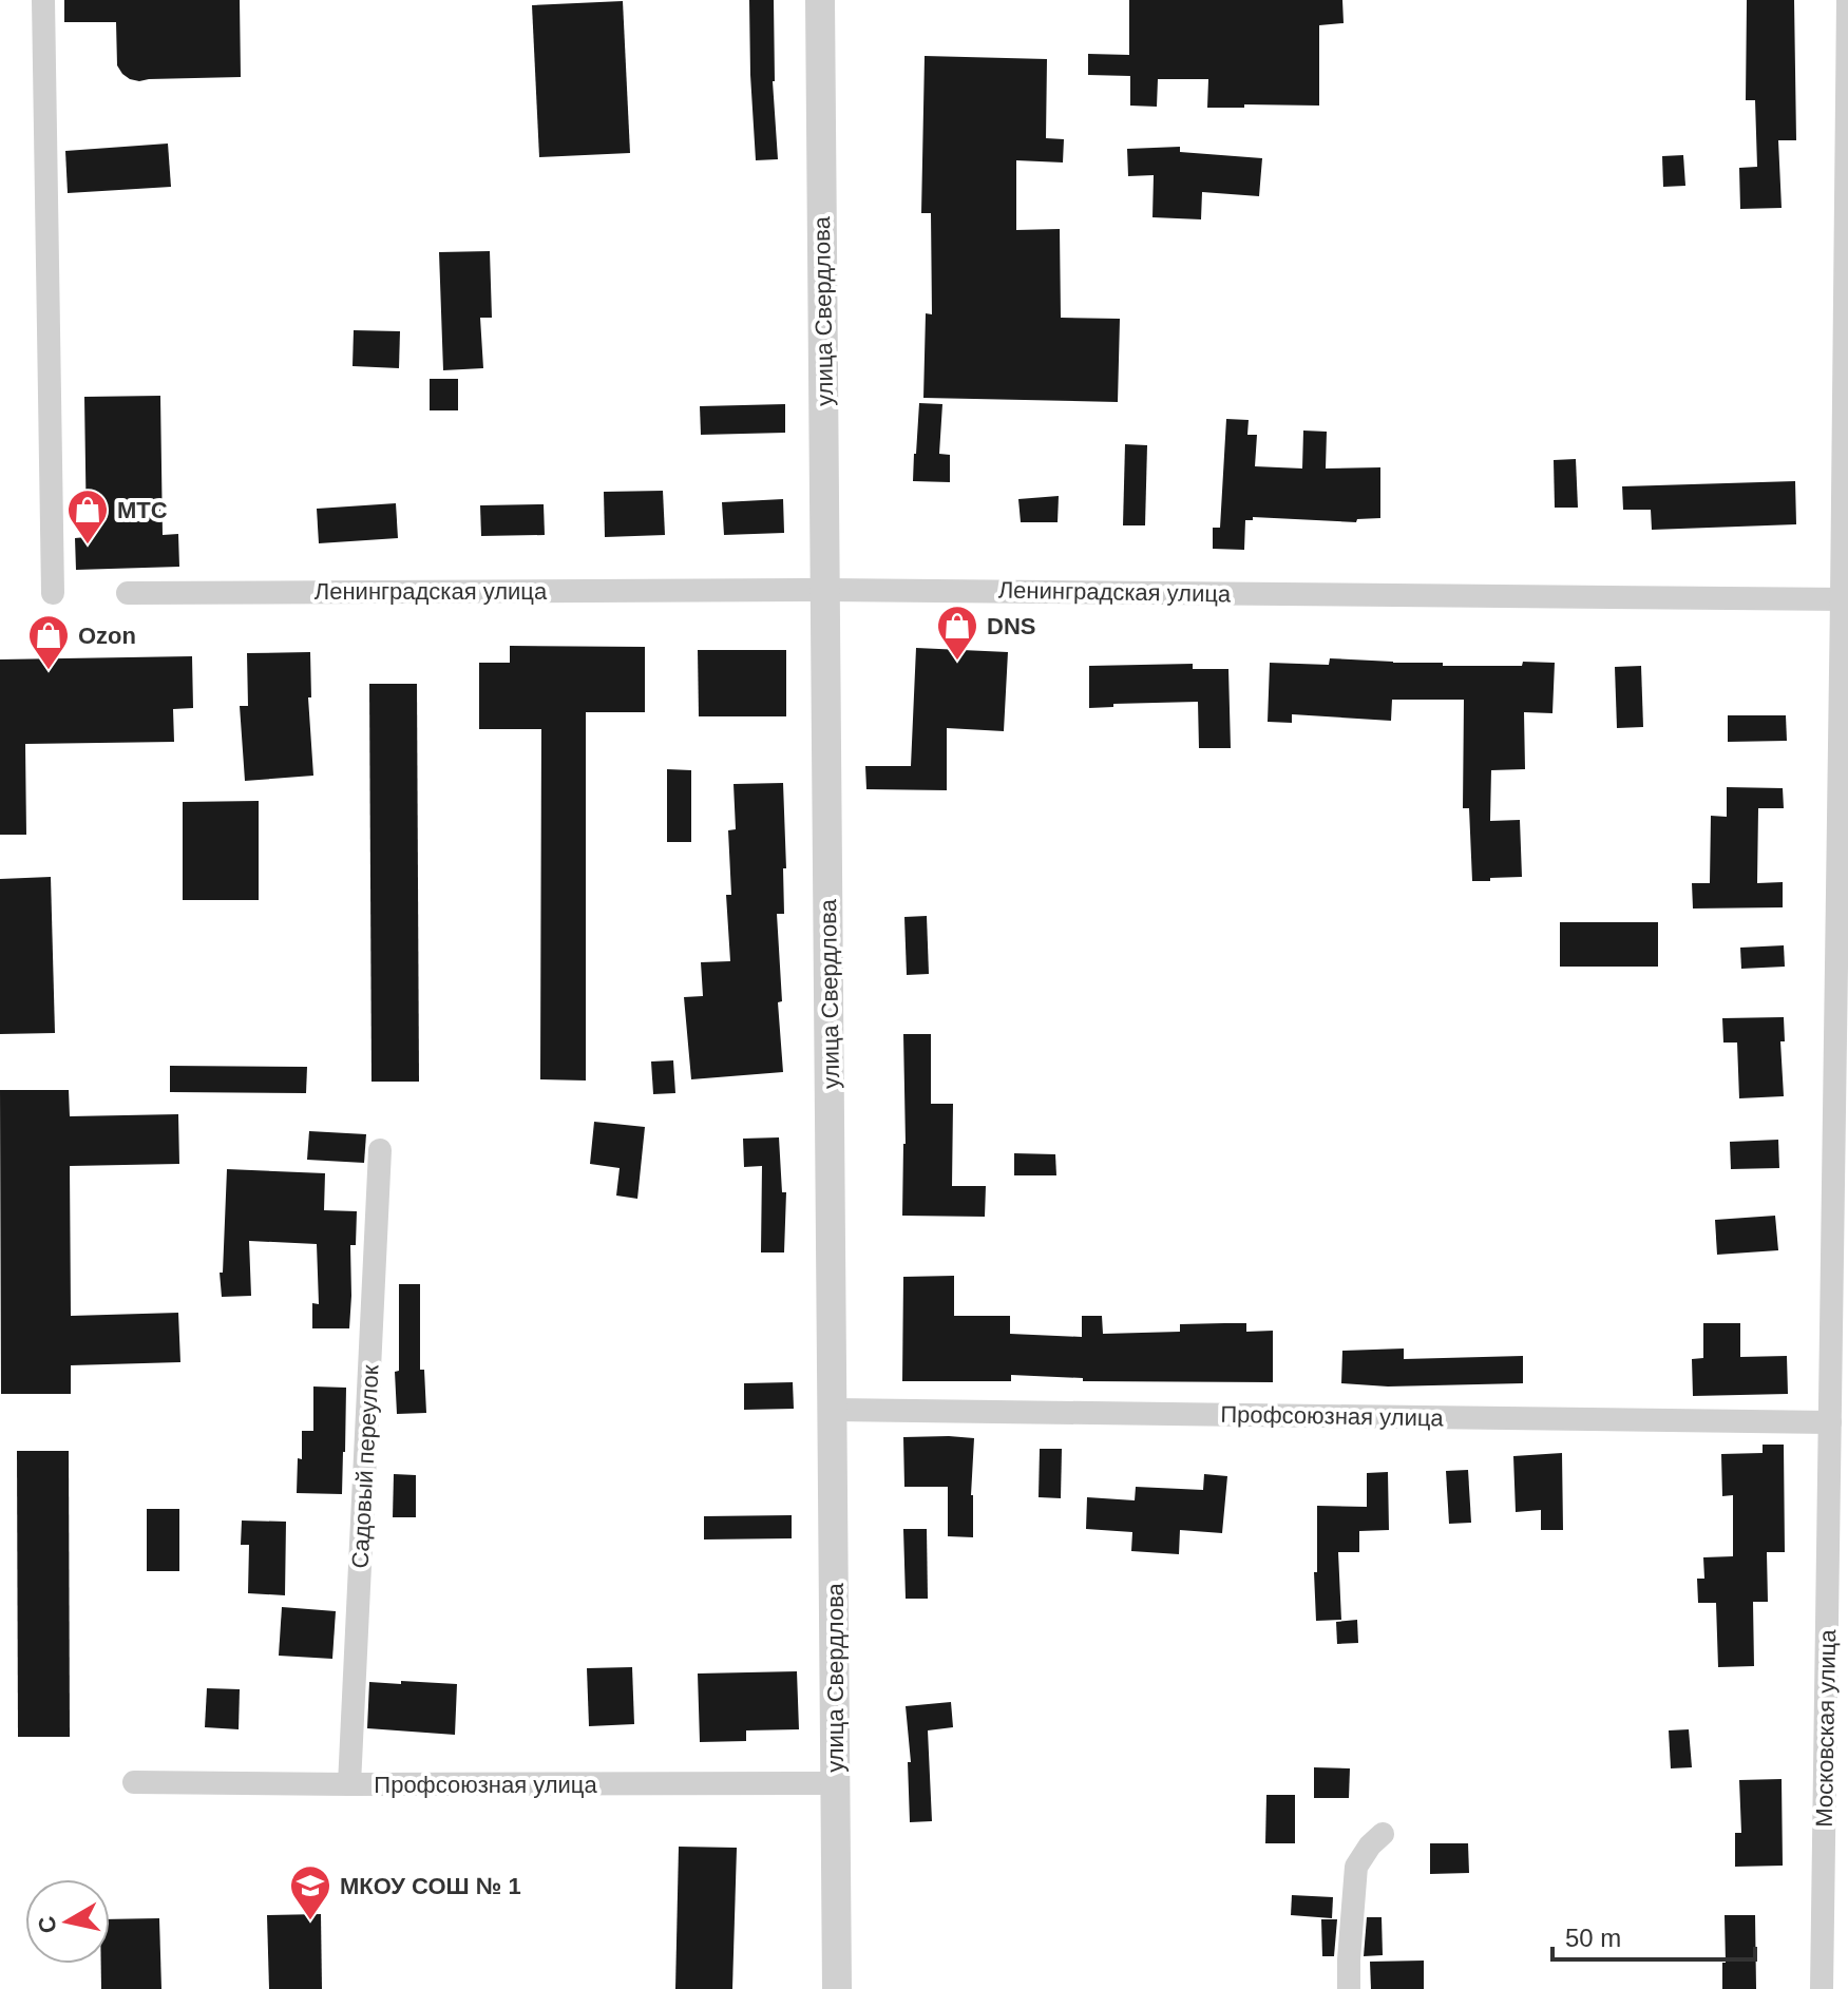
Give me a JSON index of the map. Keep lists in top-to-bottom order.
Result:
{
  "streets": {
    "street": [
      "улица Свердлова",
      "Ленинградская улица",
      "Профсоюзная улица",
      "Садовый переулок",
      "Московская улица"
    ]
  },
  "crossings": [
    ["улица Свердлова", "Ленинградская улица"],
    ["улица Свердлова", "Профсоюзная улица"],
    ["Ленинградская улица", "Московская улица"],
    ["Профсоюзная улица", "Садовый переулок"],
    ["Профсоюзная улица", "Московская улица"]
  ],
  "places": {
    "shop": ["МТС", "DNS", "Ozon"],
    "school or university": ["МКОУ СОШ № 1"]
  },
  "scale_bar": "50 m",
  "north": "left"
}
